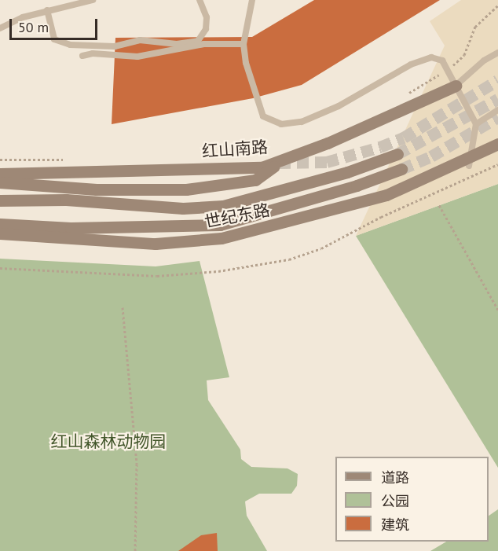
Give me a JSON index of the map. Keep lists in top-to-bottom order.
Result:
{
  "streets": {
    "main road": ["红山南路", "世纪东路"]
  },
  "crossings": [
    ["红山南路", "世纪东路"]
  ],
  "parks": ["红山森林动物园"],
  "legend": ["道路", "公园", "建筑"],
  "scale_bar": "50 m"
}
